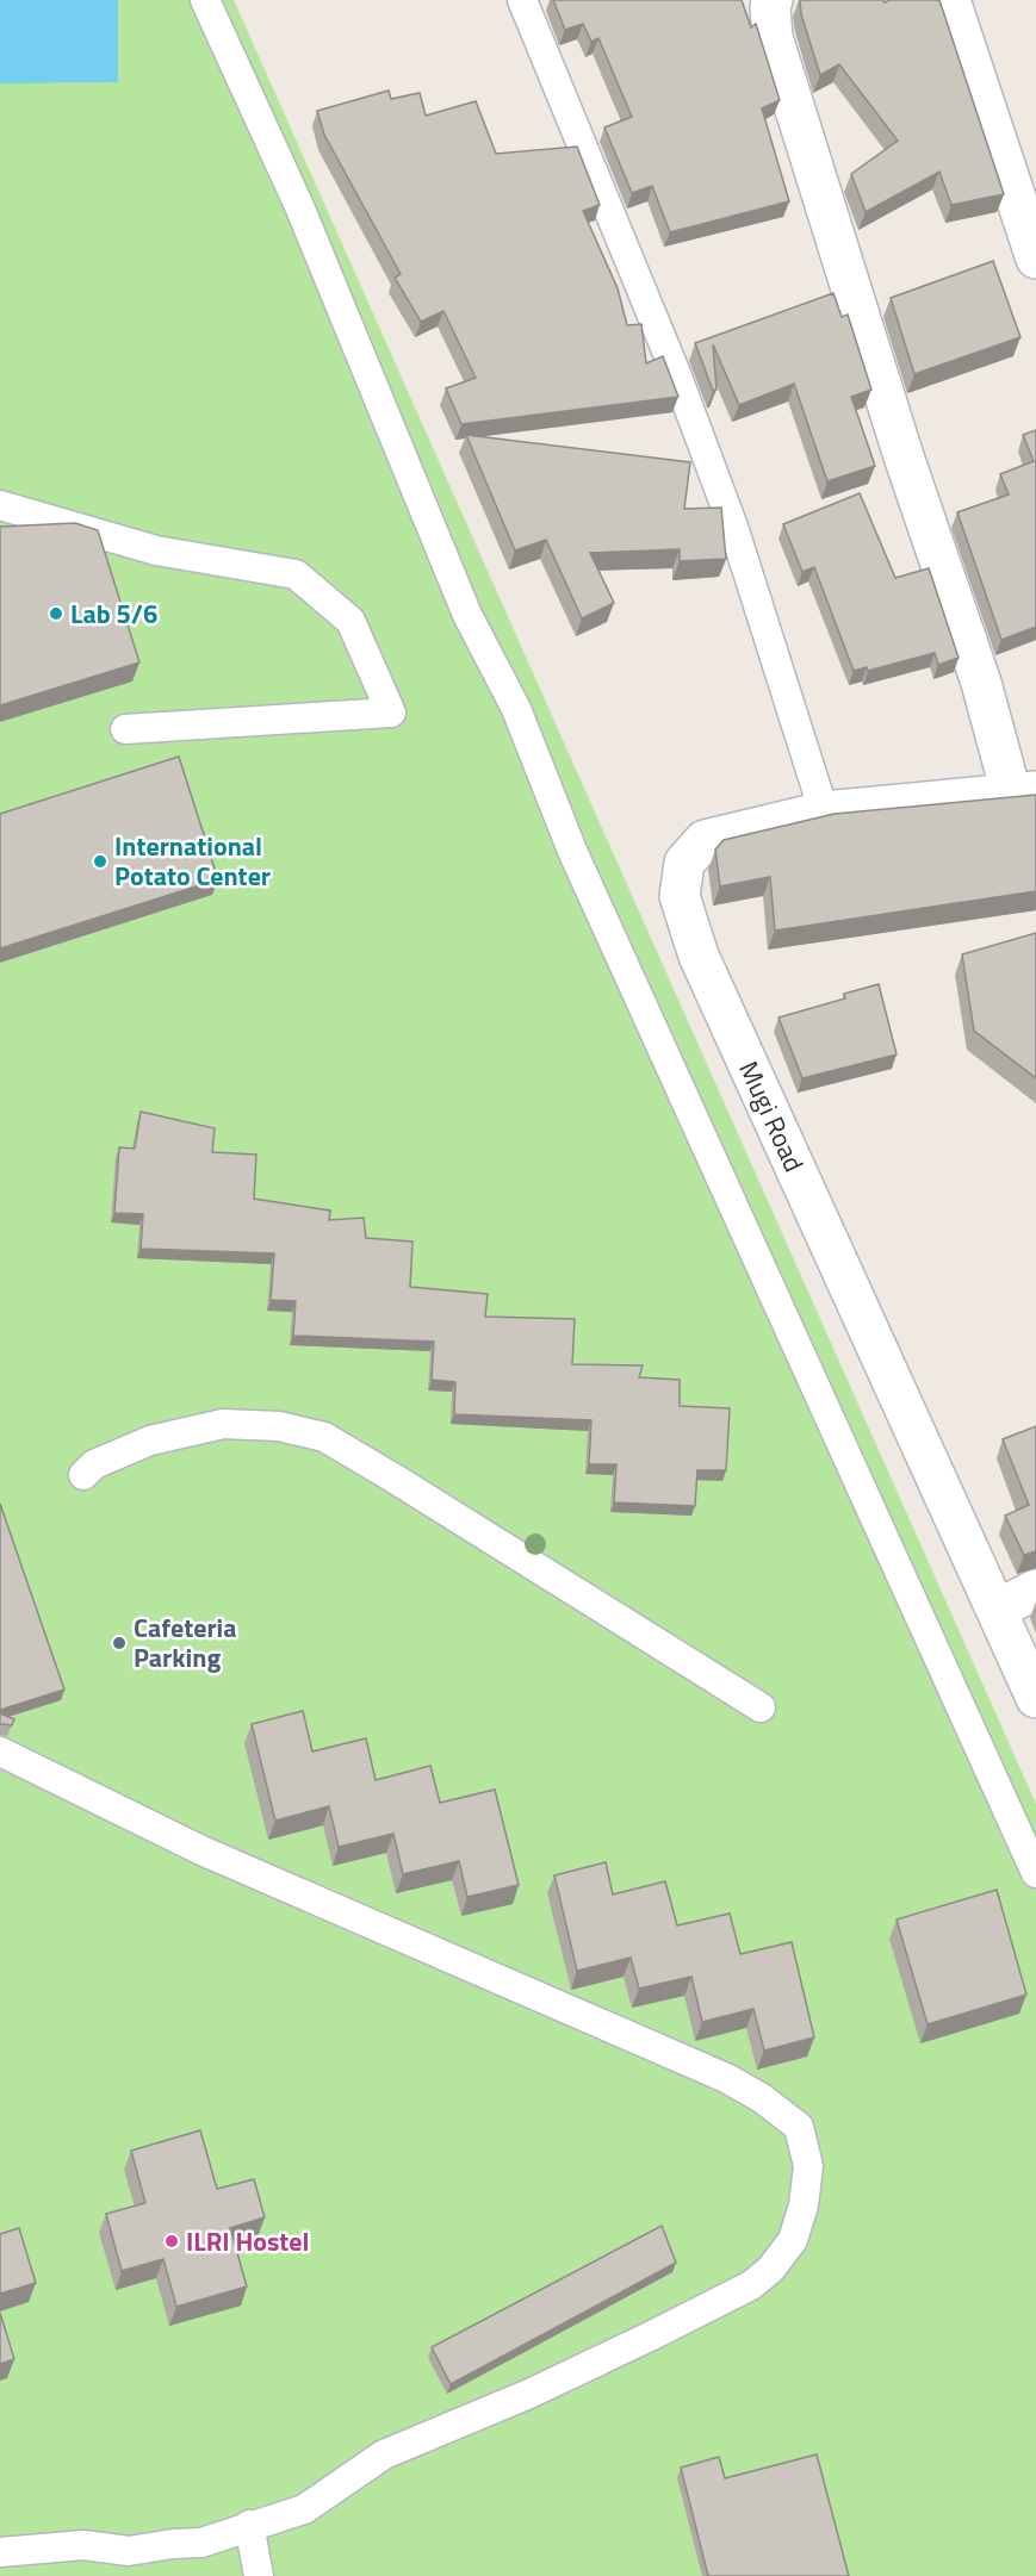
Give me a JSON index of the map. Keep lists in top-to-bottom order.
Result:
{
  "streets": {
    "street": ["Mugi Road"]
  },
  "places": [
    "Lab 5/6",
    "International Potato Center",
    "Cafeteria Parking",
    "ILRI Hostel"
  ]
}
